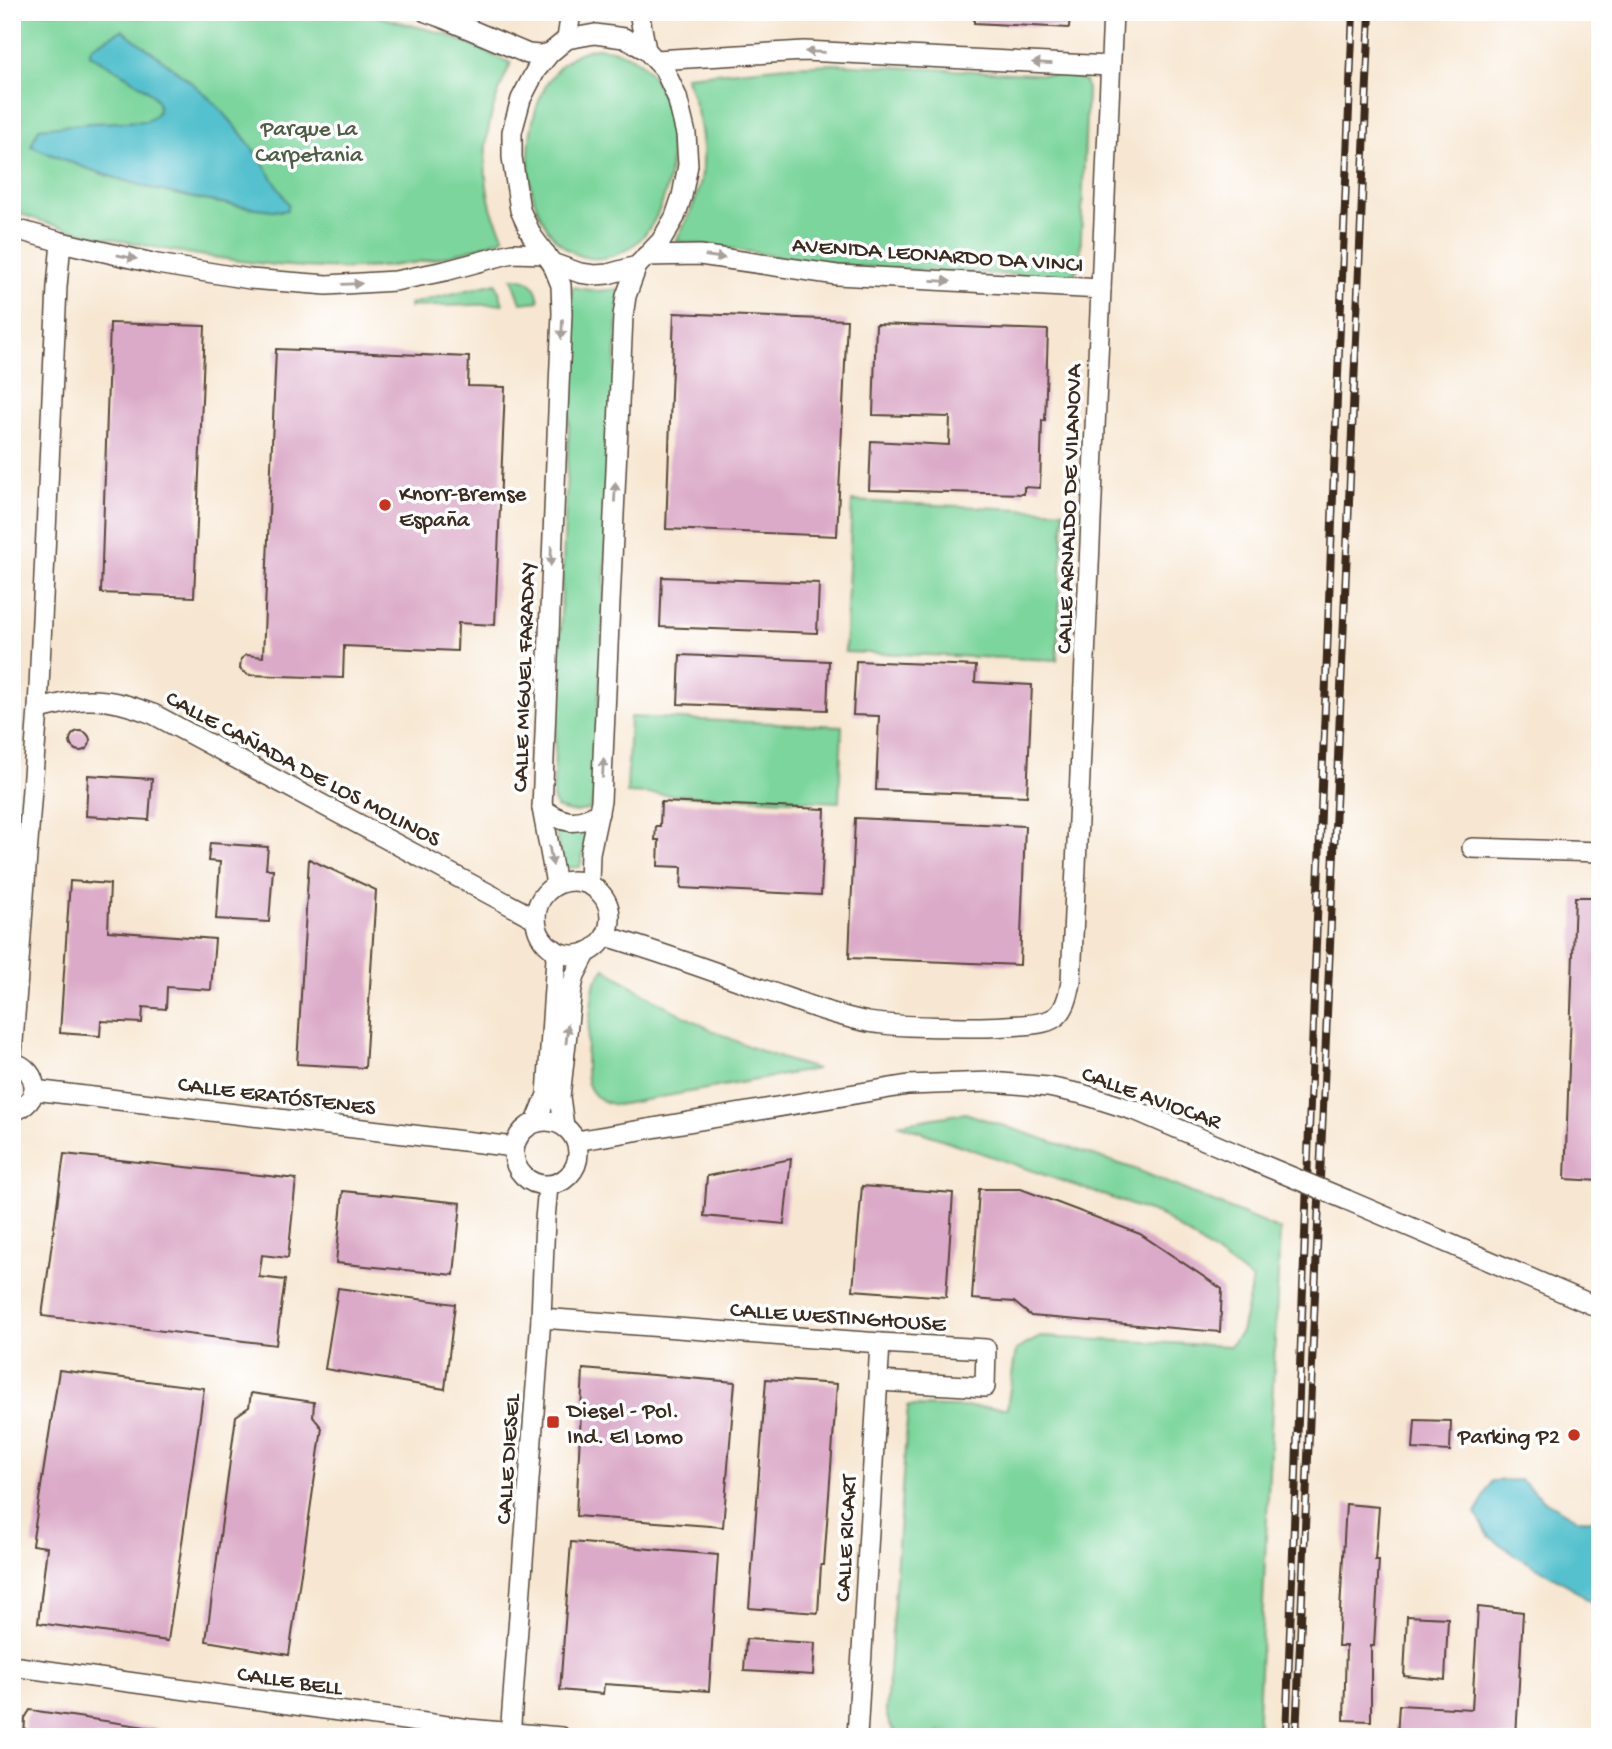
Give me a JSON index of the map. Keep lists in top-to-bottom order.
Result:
{
  "streets": {
    "street": [
      "AVENIDA LEONARDO DA VINCI",
      "CALLE ARNALDO DE VILANOVA",
      "CALLE MIGUEL FARADAY",
      "CALLE CAÑADA DE LOS MOLINOS",
      "CALLE ERATÓSTENES",
      "CALLE AVIOCAR",
      "CALLE WESTINGHOUSE",
      "CALLE DIESEL",
      "CALLE RICART",
      "CALLE BELL"
    ]
  },
  "crossings": [
    ["AVENIDA LEONARDO DA VINCI", "CALLE ARNALDO DE VILANOVA"],
    ["AVENIDA LEONARDO DA VINCI", "CALLE MIGUEL FARADAY"],
    ["CALLE ARNALDO DE VILANOVA", "CALLE MIGUEL FARADAY"],
    ["CALLE ARNALDO DE VILANOVA", "CALLE CAÑADA DE LOS MOLINOS"],
    ["CALLE MIGUEL FARADAY", "CALLE CAÑADA DE LOS MOLINOS"],
    ["CALLE ERATÓSTENES", "CALLE AVIOCAR"],
    ["CALLE ERATÓSTENES", "CALLE DIESEL"],
    ["CALLE AVIOCAR", "CALLE DIESEL"],
    ["CALLE WESTINGHOUSE", "CALLE DIESEL"],
    ["CALLE WESTINGHOUSE", "CALLE RICART"],
    ["CALLE DIESEL", "CALLE BELL"]
  ],
  "one_way": ["AVENIDA LEONARDO DA VINCI"],
  "parks": ["Parque La Carpetania"],
  "places": {
    "other": ["Knorr-Bremse España", "Parking P2"],
    "transit": ["Diesel - Pol. Ind. El Lomo"]
  }
}
